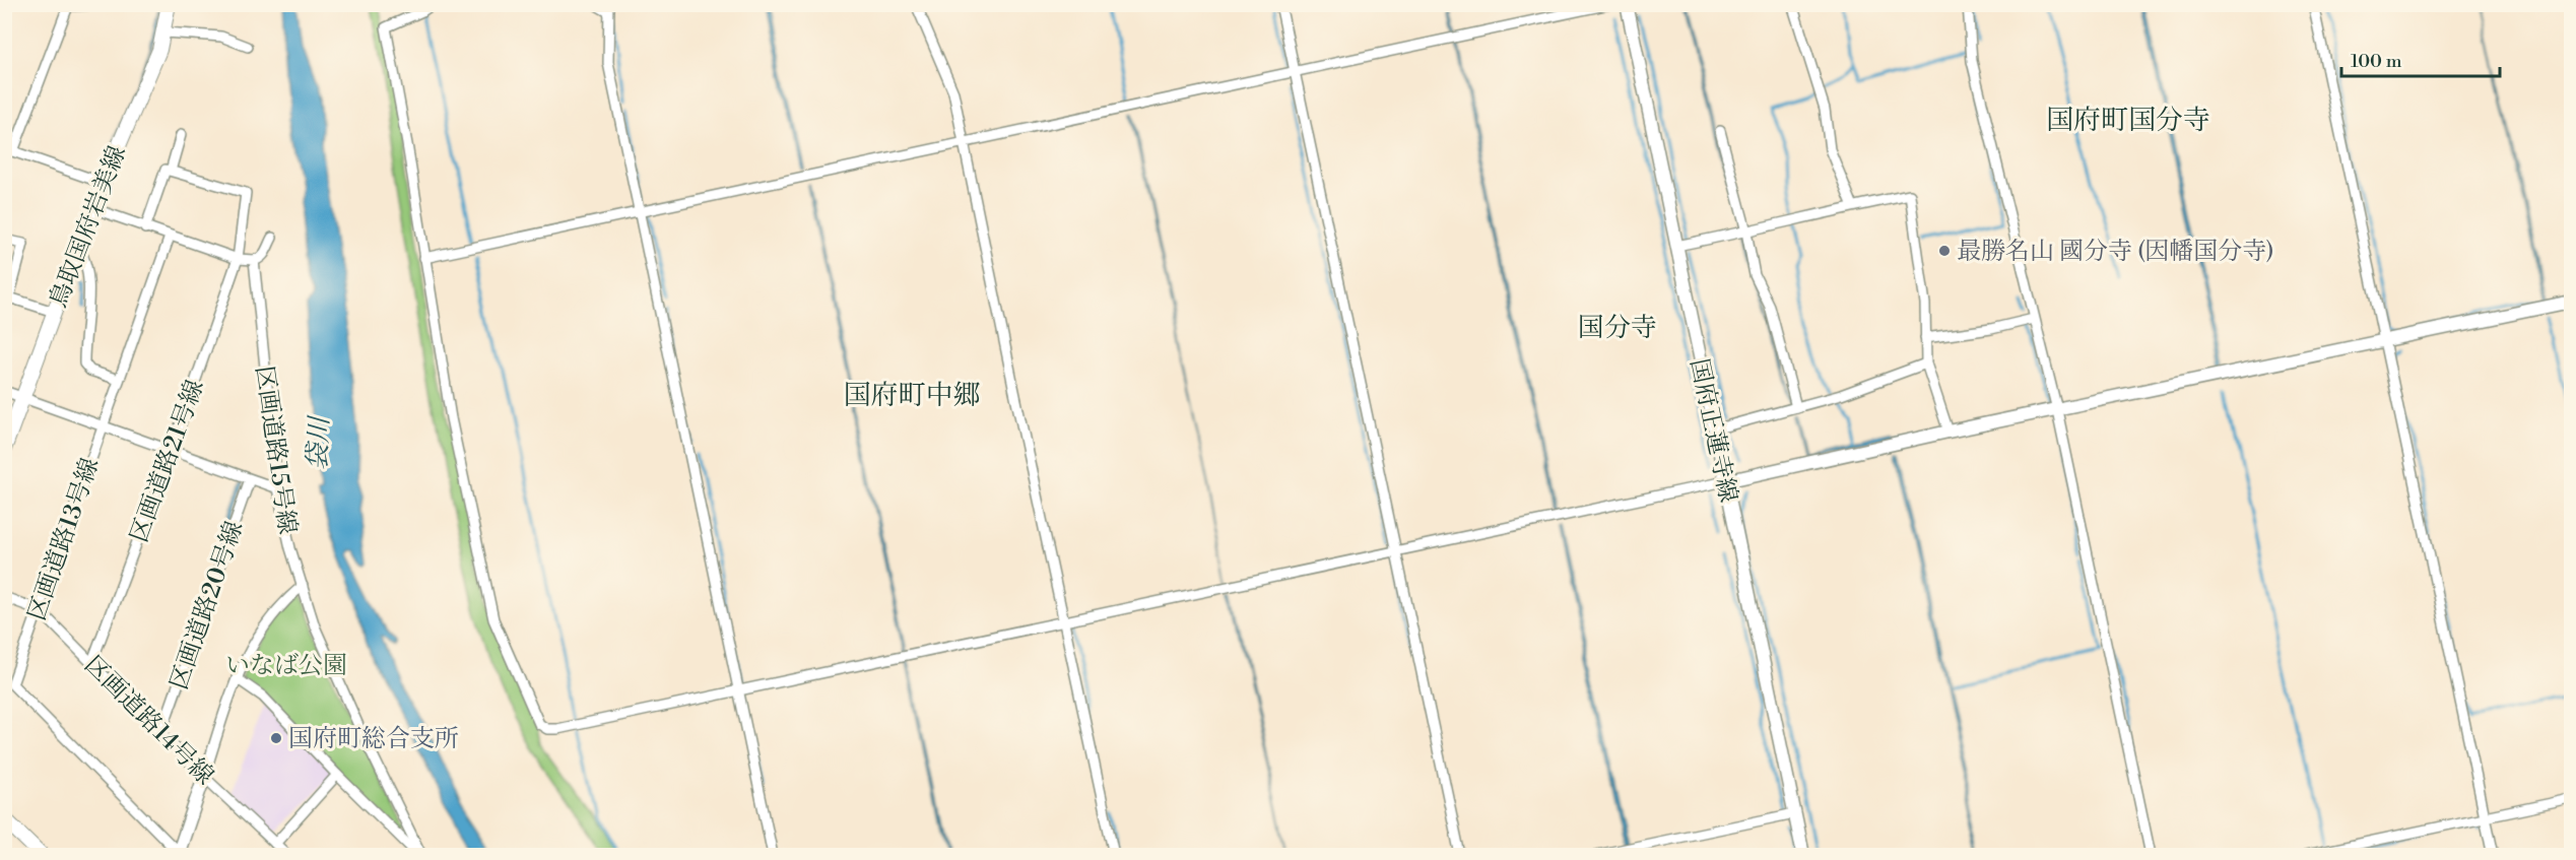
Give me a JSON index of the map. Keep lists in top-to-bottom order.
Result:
{
  "streets": {
    "main road": ["鳥取国府岩美線"],
    "street": [
      "国府正蓮寺線",
      "区画道路15号線",
      "区画道路21号線",
      "区画道路13号線",
      "区画道路20号線",
      "区画道路14号線"
    ]
  },
  "crossings": [
    ["区画道路21号線", "区画道路14号線"],
    ["区画道路13号線", "区画道路14号線"],
    ["区画道路20号線", "区画道路14号線"]
  ],
  "districts": ["国府町国分寺", "国分寺", "国府町中郷"],
  "water": ["袋川"],
  "parks": ["いなば公園"],
  "places": ["最勝名山 國分寺 (因幡国分寺)", "国府町総合支所"],
  "scale_bar": "100 m"
}
